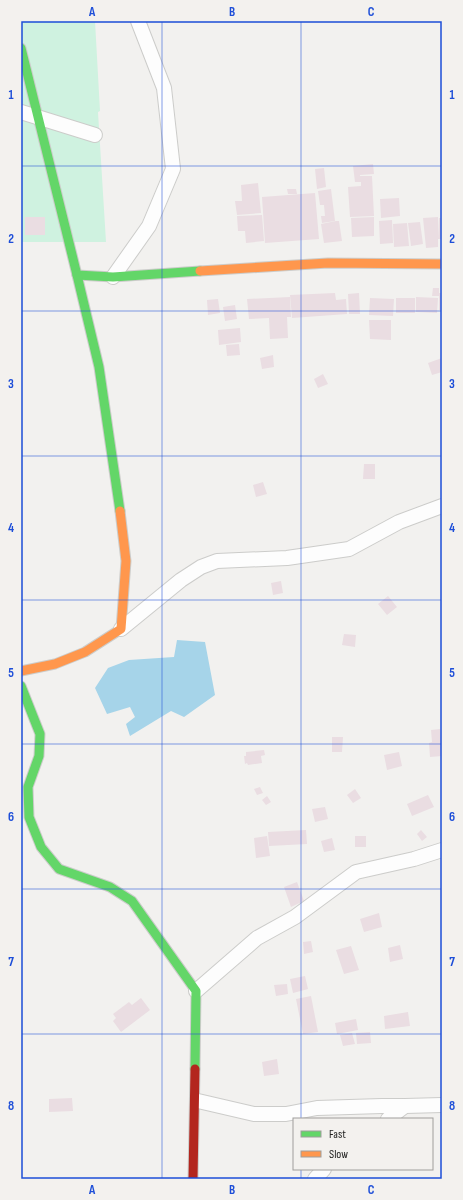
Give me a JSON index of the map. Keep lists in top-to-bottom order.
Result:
{
  "legend": ["Fast", "Slow"],
  "grid": {
    "columns": ["A", "B", "C"],
    "rows": [
      "1",
      "2",
      "3",
      "4",
      "5",
      "6",
      "7",
      "8"
    ]
  }
}
